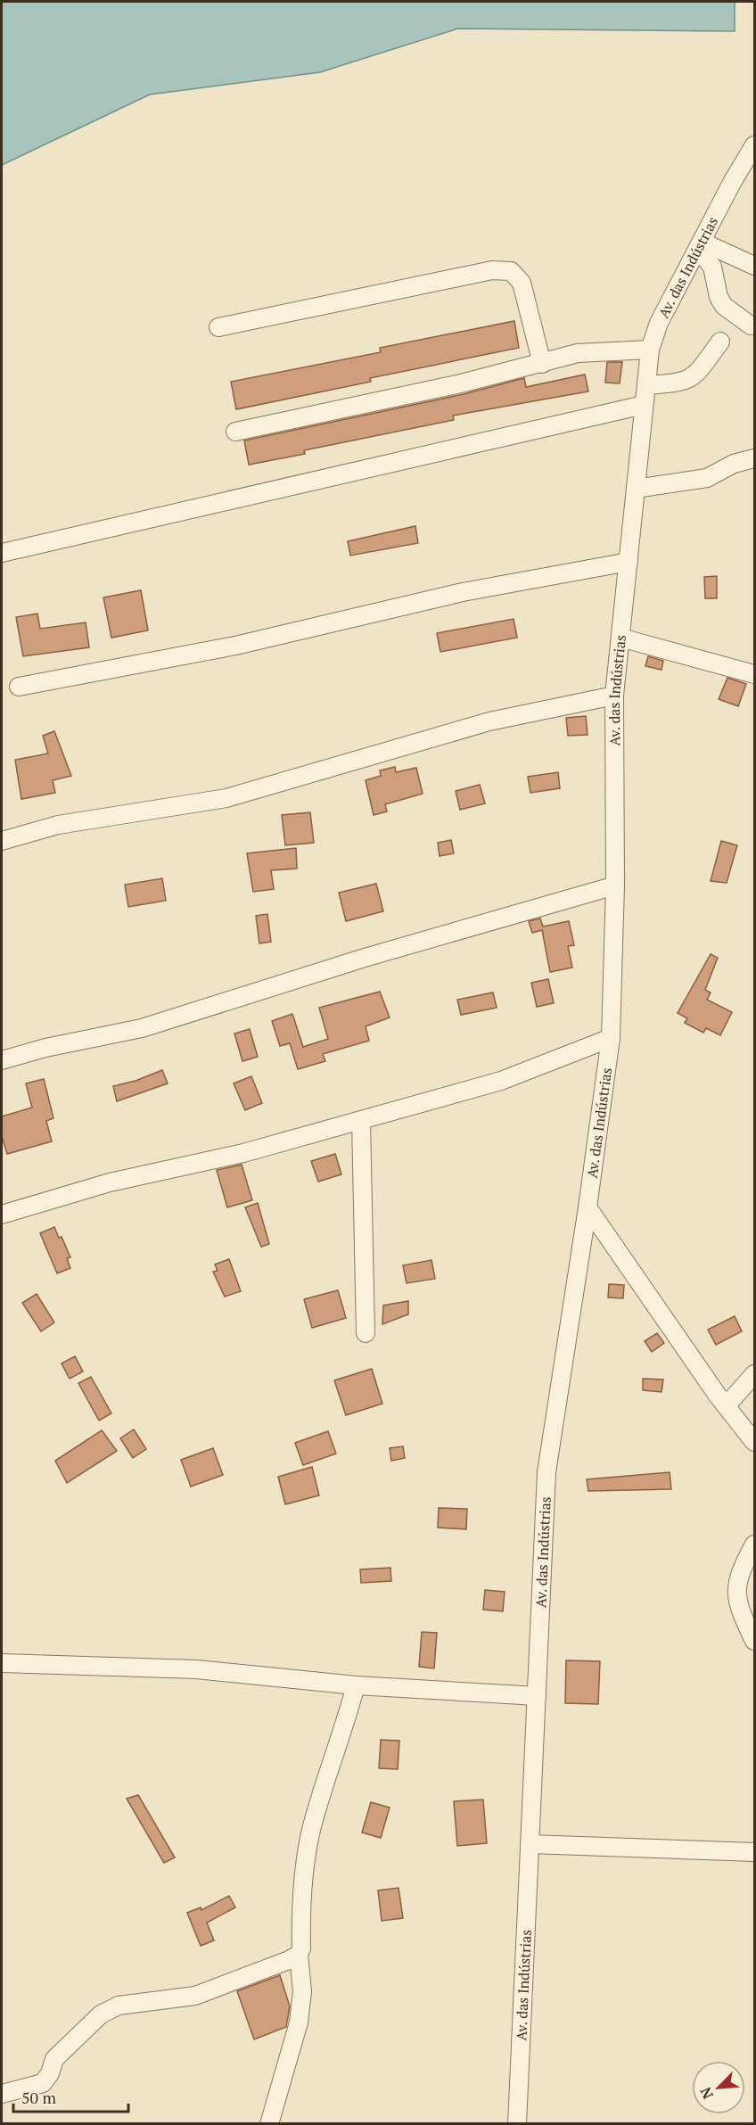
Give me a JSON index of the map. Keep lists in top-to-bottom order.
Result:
{
  "streets": {
    "street": ["Av. das Indústrias"]
  },
  "scale_bar": "50 m",
  "north": "bottom left"
}
